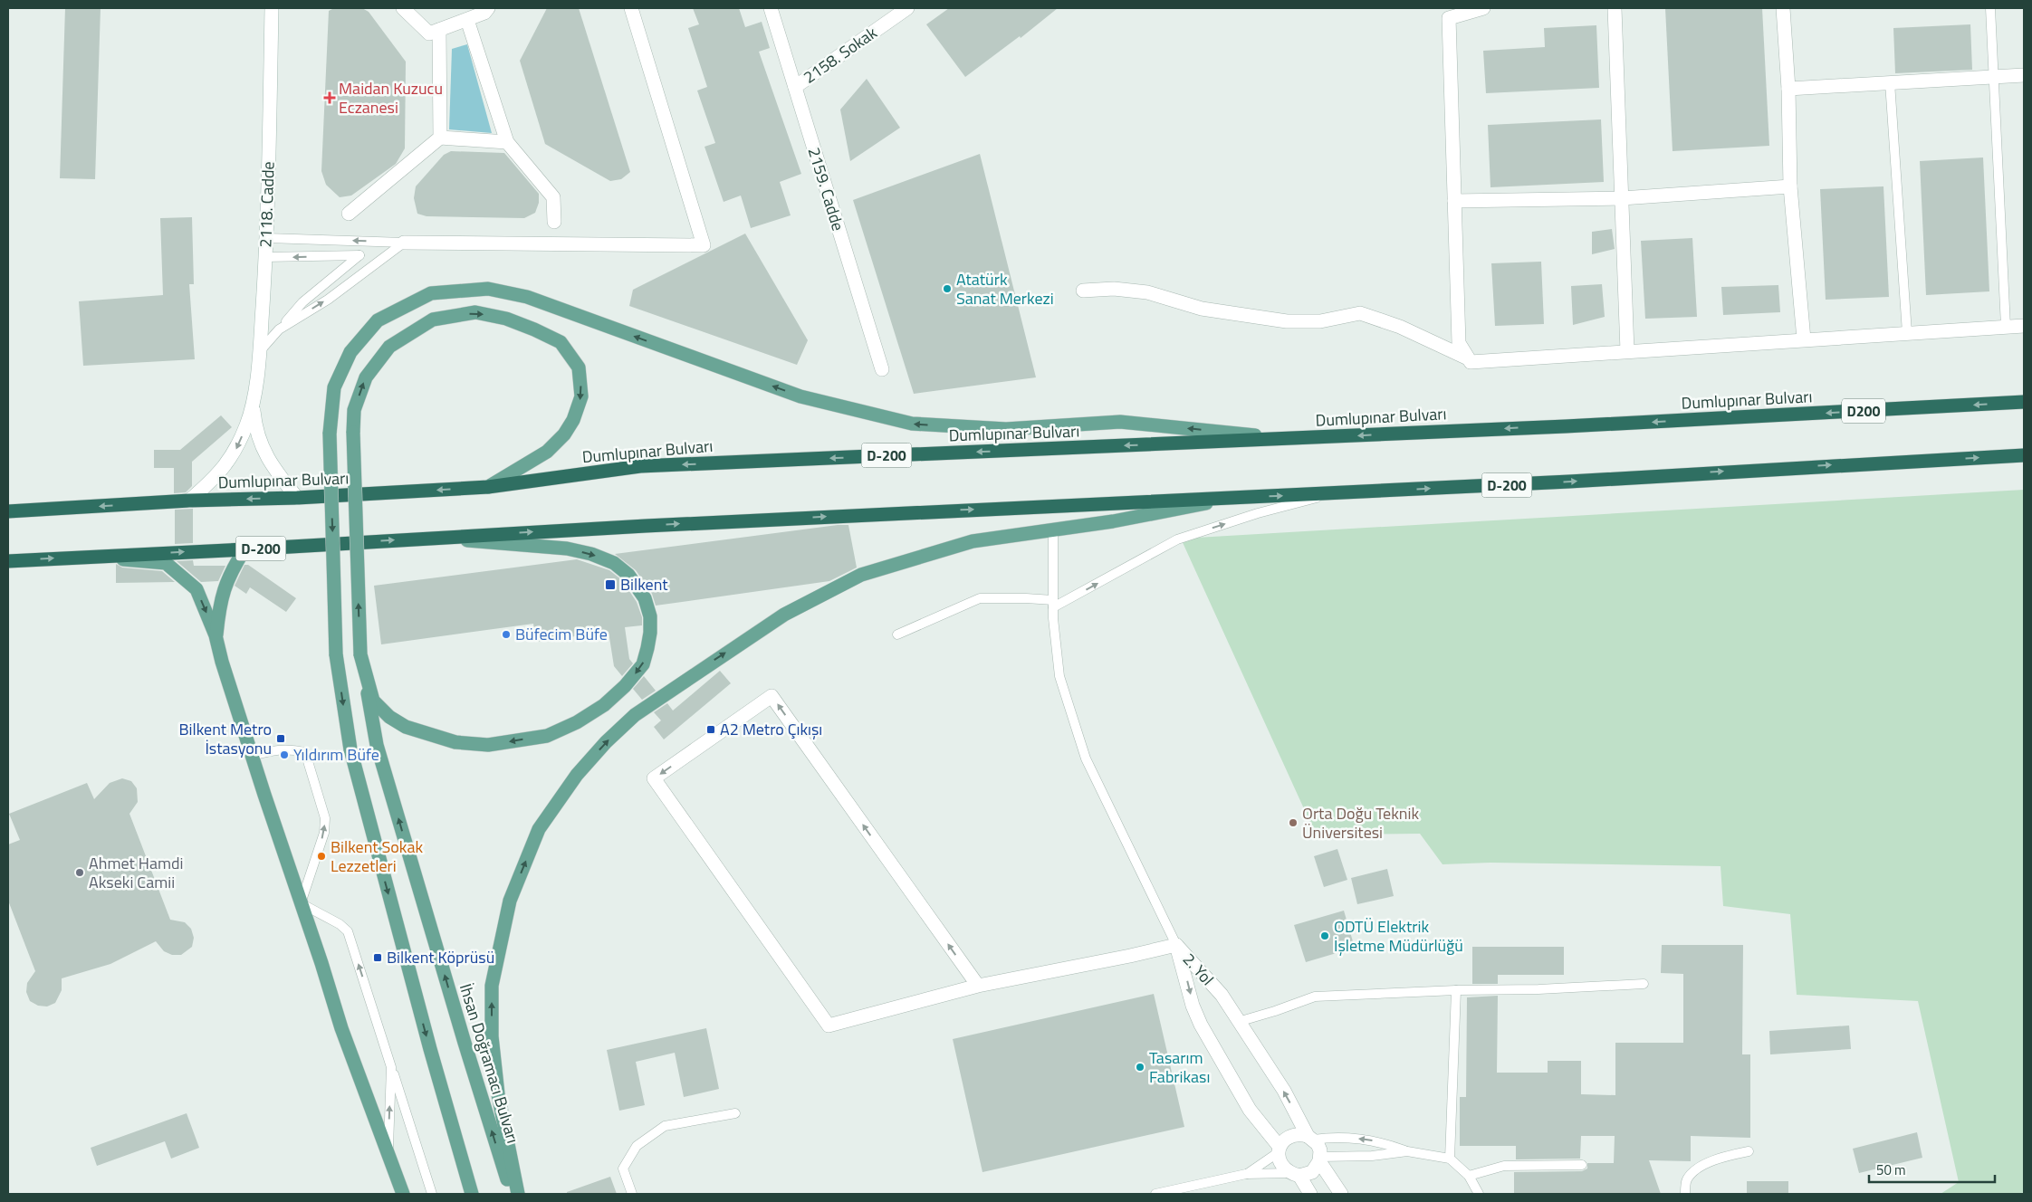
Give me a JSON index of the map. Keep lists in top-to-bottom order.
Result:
{
  "streets": {
    "highway": ["Dumlupınar Bulvarı", "D200", "D-200"],
    "main road": ["İhsan Doğramacı Bulvarı"],
    "street": [
      "2158. Sokak",
      "2159. Cadde",
      "2118. Cadde",
      "2. Yol"
    ]
  },
  "crossings": [
    ["2158. Sokak", "2159. Cadde"]
  ],
  "places": {
    "health": ["Maidan Kuzucu Eczanesi"],
    "other": [
      "Atatürk Sanat Merkezi",
      "Büfecim Büfe",
      "Yıldırım Büfe",
      "Orta Doğu Teknik Üniversitesi",
      "Bilkent Sokak Lezzetleri",
      "Ahmet Hamdi Akseki Camii",
      "ODTÜ Elektrik İşletme Müdürlüğü",
      "Tasarım Fabrikası"
    ],
    "transit": [
      "Bilkent",
      "A2 Metro Çıkışı",
      "Bilkent Metro İstasyonu",
      "Bilkent Köprüsü"
    ]
  },
  "scale_bar": "50 m"
}
